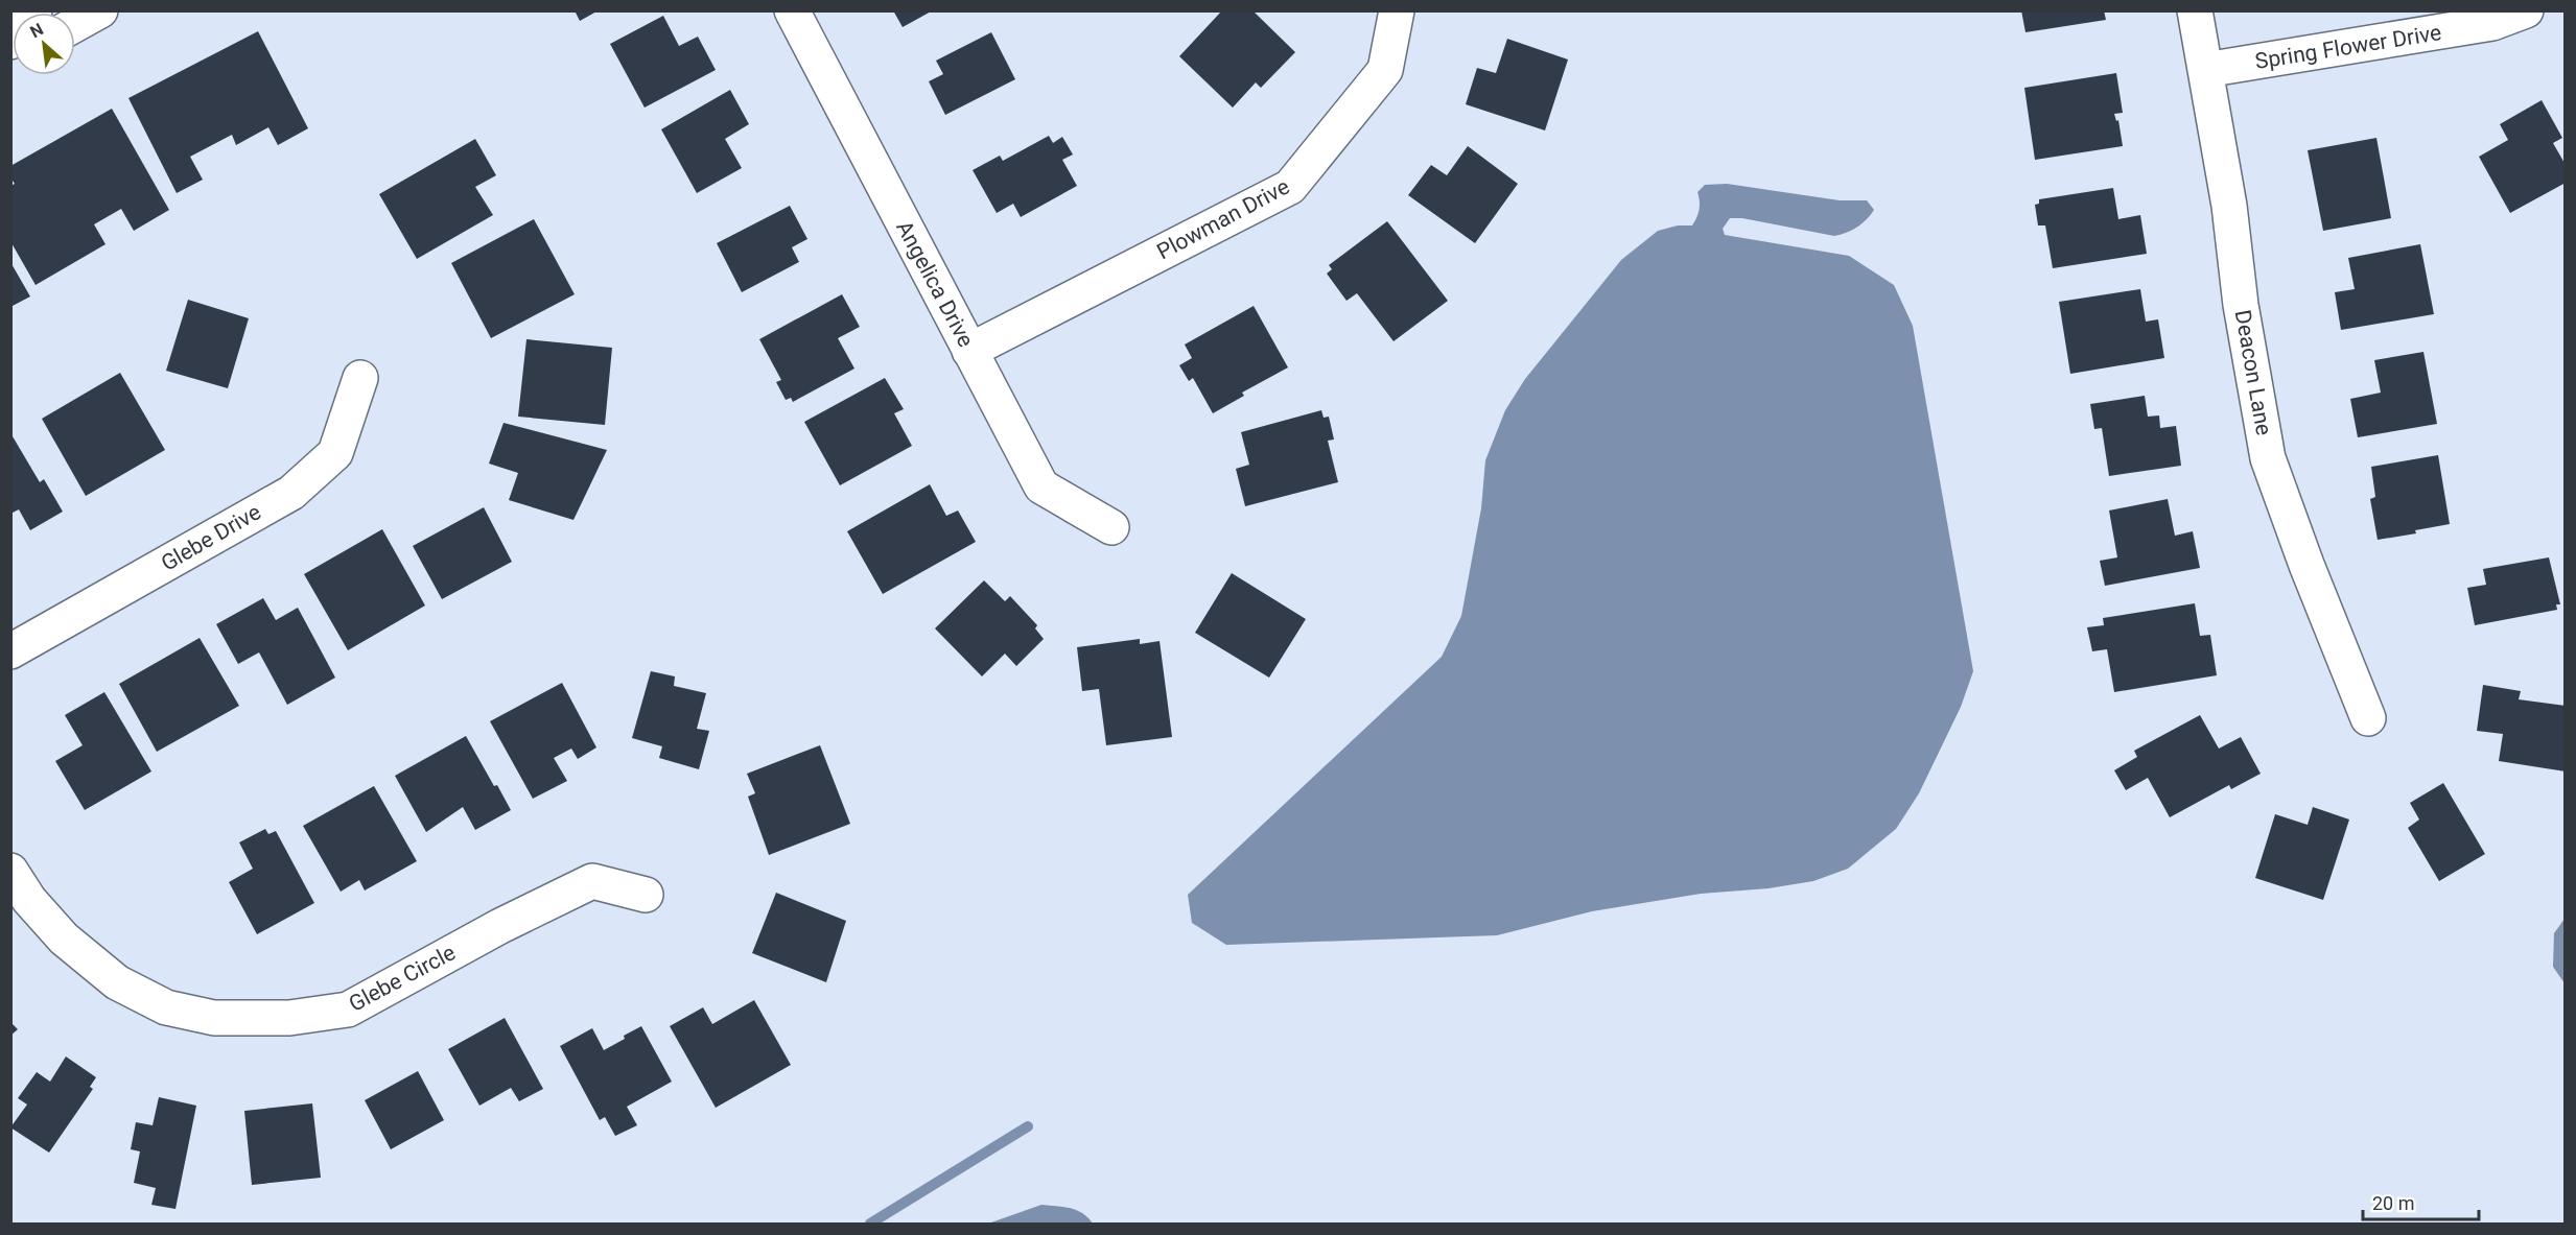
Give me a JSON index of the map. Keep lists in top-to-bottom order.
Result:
{
  "streets": {
    "street": [
      "Spring Flower Drive",
      "Plowman Drive",
      "Angelica Drive",
      "Deacon Lane",
      "Glebe Drive",
      "Glebe Circle"
    ]
  },
  "crossings": [
    ["Spring Flower Drive", "Deacon Lane"],
    ["Plowman Drive", "Angelica Drive"]
  ],
  "scale_bar": "20 m",
  "north": "top left"
}
